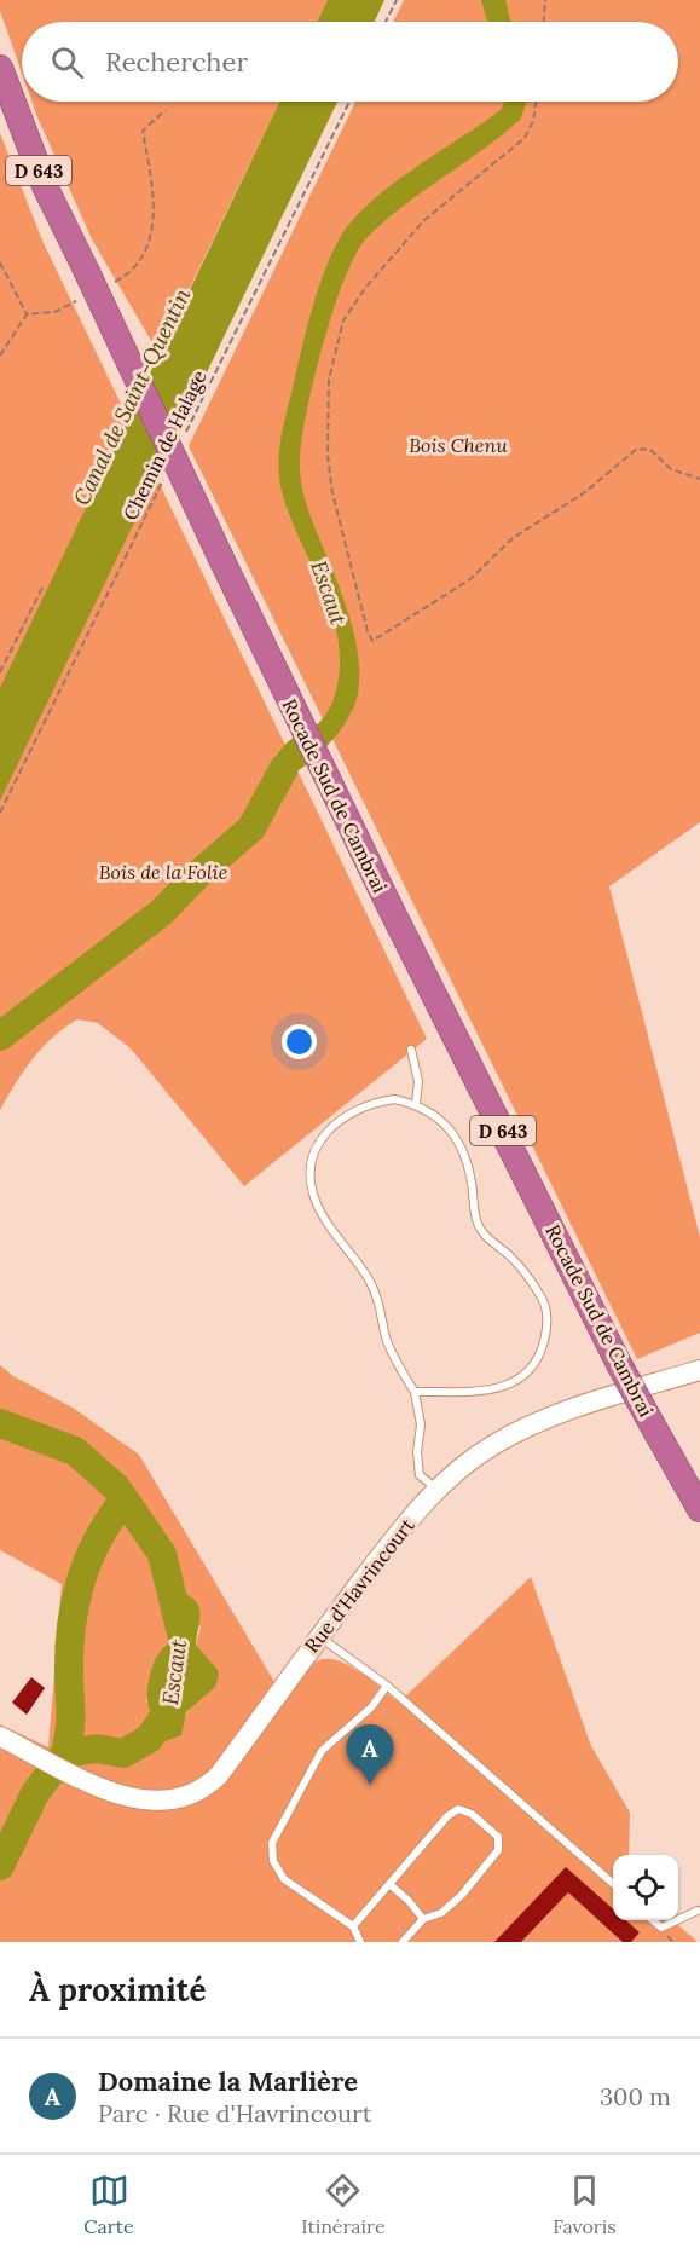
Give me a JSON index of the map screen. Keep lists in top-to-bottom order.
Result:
{
  "streets": {
    "highway": ["D 643", "Rocade Sud de Cambrai"],
    "street": ["Rue d'Havrincourt"],
    "path": ["Chemin de Halage"]
  },
  "water": ["Canal de Saint-Quentin", "Escaut"],
  "parks": ["Bois Chenu", "Bois de la Folie"],
  "page": {
    "search": "Rechercher",
    "pins": "A",
    "heading": "À proximité",
    "list": [
      {
        "mark": "A",
        "name": "Domaine la Marlière",
        "note": "Parc · Rue d'Havrincourt",
        "value": "300 m"
      }
    ],
    "nav": ["Carte", "Itinéraire", "Favoris"]
  }
}
